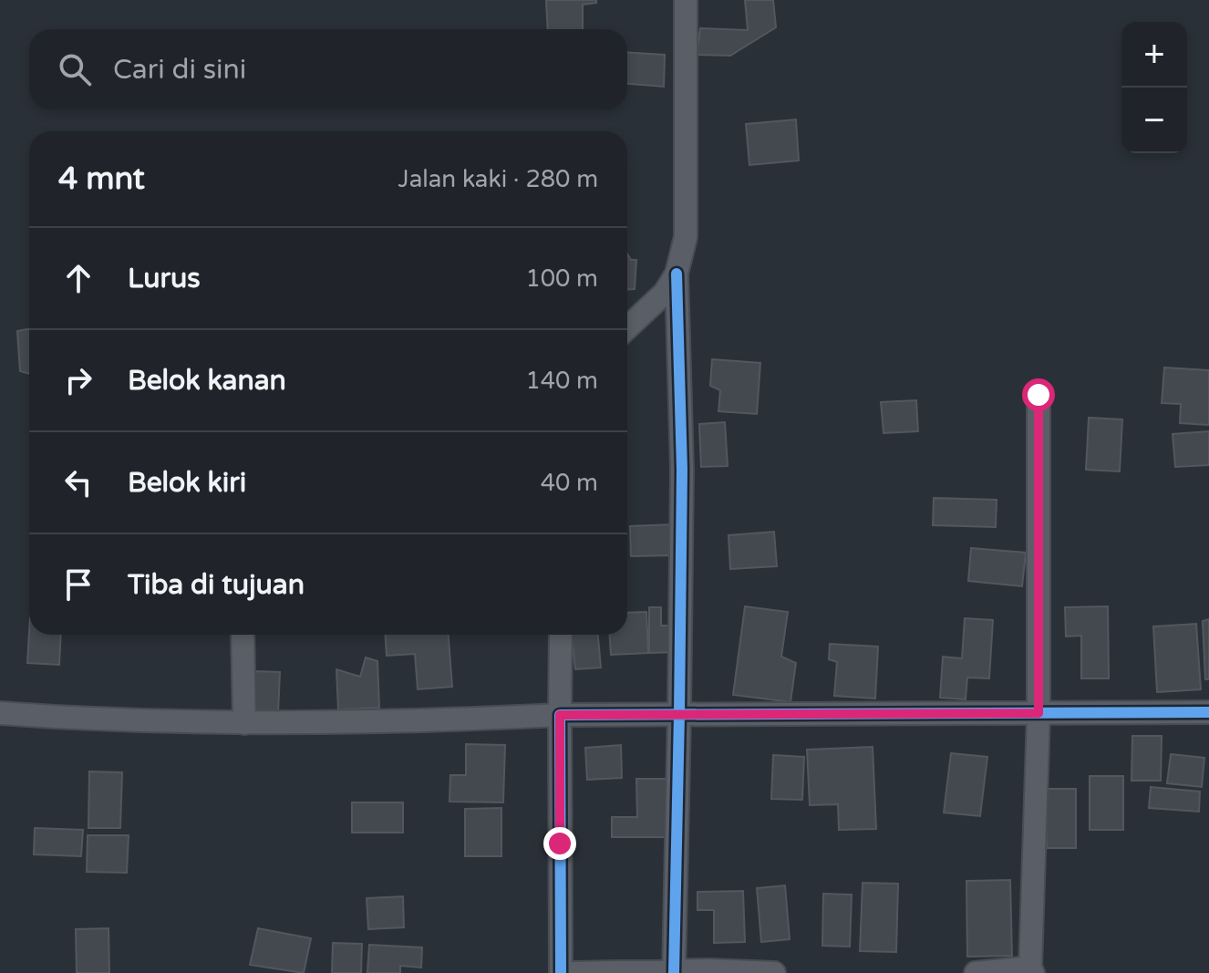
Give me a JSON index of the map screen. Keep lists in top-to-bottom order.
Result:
{
  "page": {
    "map_buttons": ["+", "−"],
    "search": "Cari di sini",
    "heading": ["4 mnt", "Jalan kaki · 280 m"],
    "list": [
      ["Lurus", "100 m"],
      ["Belok kanan", "140 m"],
      ["Belok kiri", "40 m"],
      "Tiba di tujuan"
    ]
  }
}
